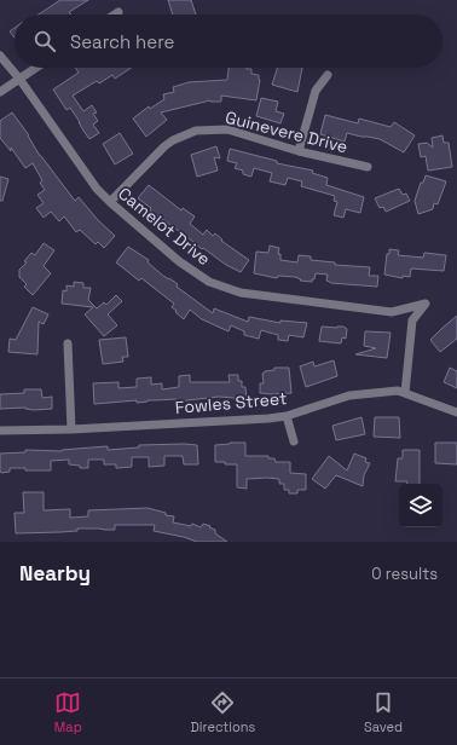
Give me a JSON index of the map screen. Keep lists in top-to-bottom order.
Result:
{
  "streets": {
    "street": ["Guinevere Drive", "Camelot Drive", "Fowles Street"]
  },
  "crossings": [
    ["Guinevere Drive", "Camelot Drive"],
    ["Camelot Drive", "Fowles Street"]
  ],
  "page": {
    "search": "Search here",
    "heading": ["Nearby", "0 results"],
    "nav": ["Map", "Directions", "Saved"]
  }
}
